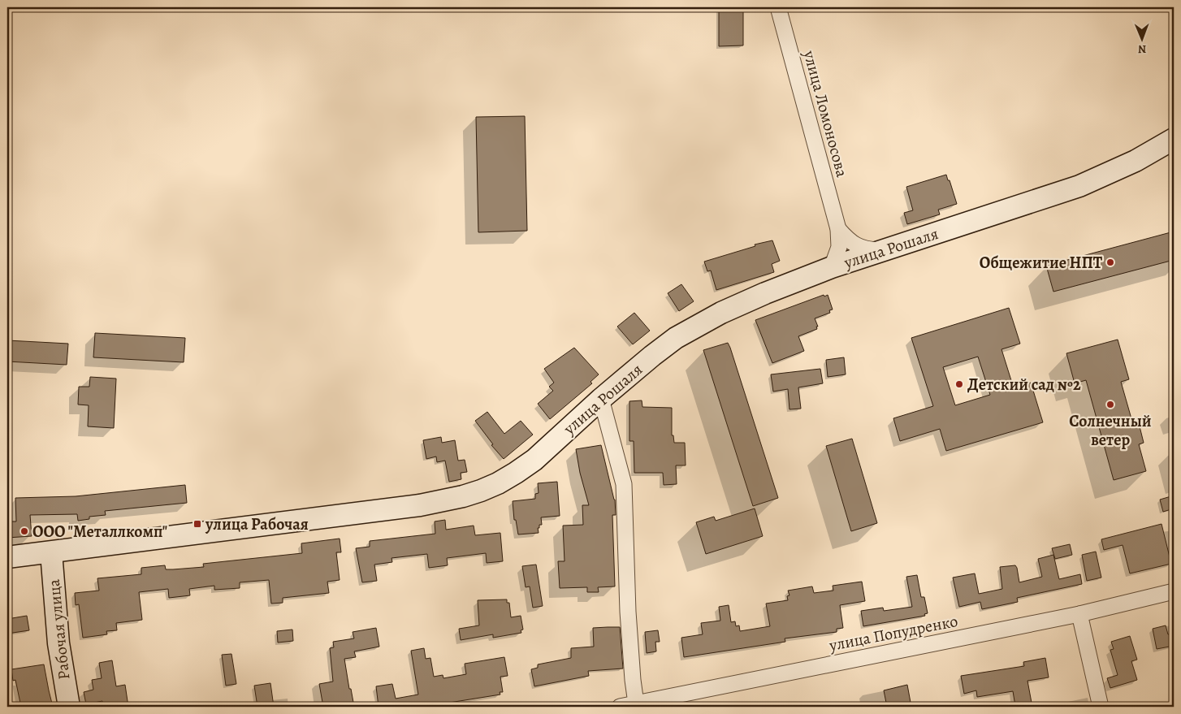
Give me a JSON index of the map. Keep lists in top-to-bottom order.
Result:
{
  "streets": {
    "main road": ["улица Рошаля", "Рабочая улица"],
    "street": ["улица Ломоносова", "улица Попудренко"]
  },
  "crossings": [
    ["улица Ломоносова", "улица Рошаля"],
    ["улица Рошаля", "Рабочая улица"]
  ],
  "places": {
    "other": [
      "Общежитие НПТ",
      "Детский сад №2",
      "Солнечный ветер",
      "ООО \"Металлкомп\""
    ],
    "transit": ["улица Рабочая"]
  },
  "north": "bottom"
}
